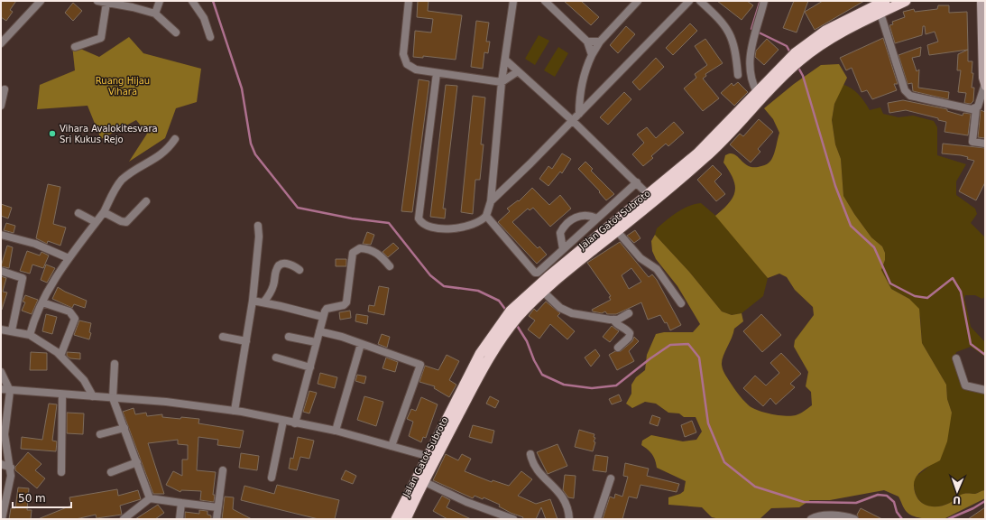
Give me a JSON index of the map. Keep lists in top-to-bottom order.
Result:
{
  "streets": {
    "highway": ["Jalan Gatot Subroto"]
  },
  "parks": ["Ruang Hijau Vihara"],
  "places": ["Vihara Avalokitesvara Sri Kukus Rejo"],
  "scale_bar": "50 m",
  "north": "bottom"
}
